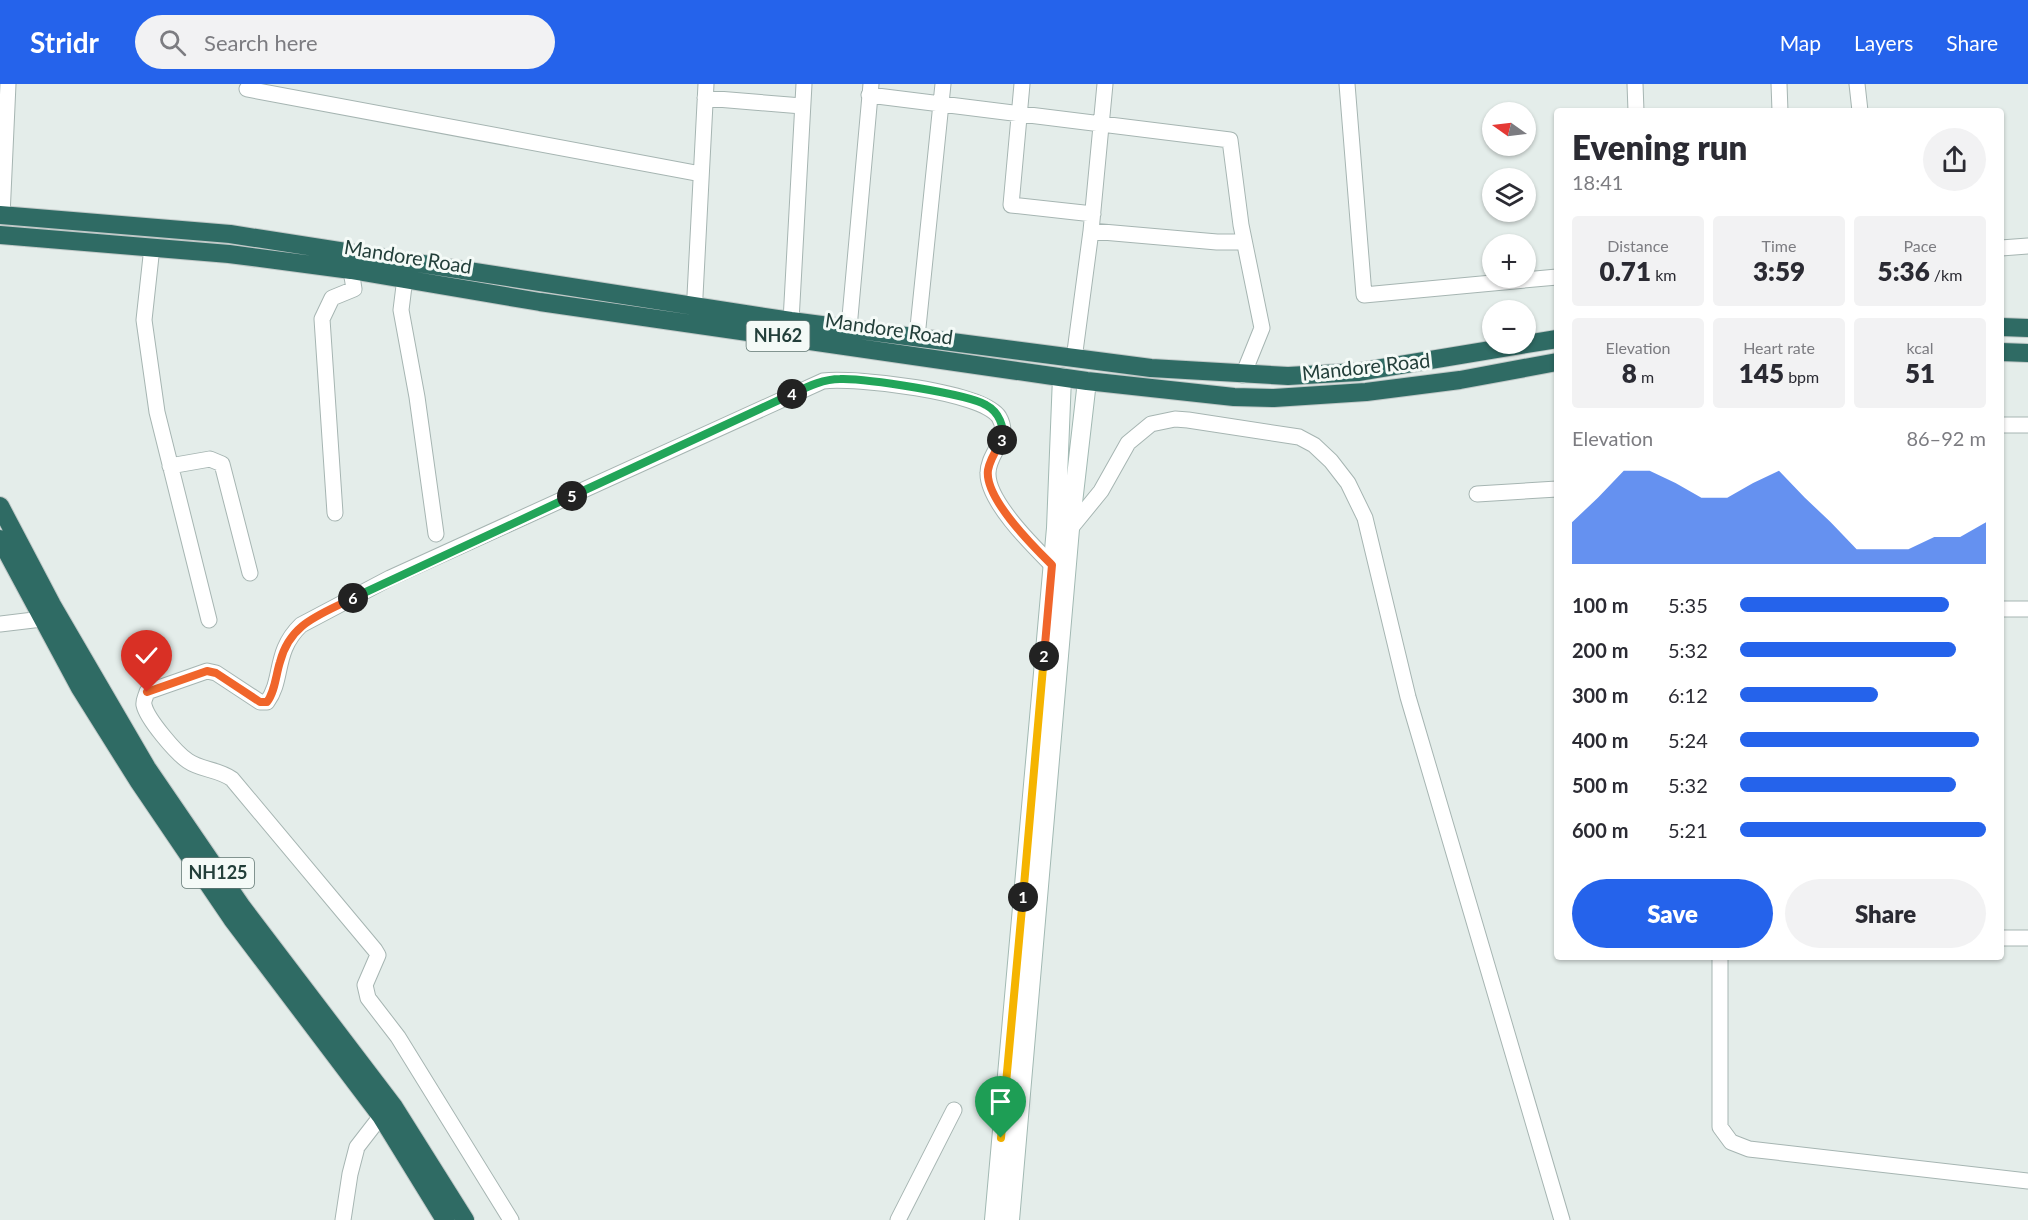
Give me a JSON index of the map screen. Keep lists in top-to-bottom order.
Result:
{
  "streets": {
    "highway": ["Mandore Road", "NH62", "NH125"]
  },
  "north": "left",
  "page": {
    "header": "Stridr",
    "search": "Search here",
    "nav": ["Map", "Layers", "Share"],
    "map_buttons": ["+", "−"],
    "heading": ["Evening run", "18:41"],
    "stats": [
      ["Distance", "0.71 km"],
      ["Time", "3:59"],
      ["Pace", "5:36 /km"],
      ["Elevation", "8 m"],
      ["Heart rate", "145 bpm"],
      ["kcal", "51"]
    ],
    "pins": [
      "4",
      "3",
      "5",
      "6",
      "2",
      "1"
    ],
    "chart": ["Elevation", "86–92 m"],
    "list": [
      {
        "name": "100 m",
        "note": "5:35"
      },
      {
        "name": "200 m",
        "note": "5:32"
      },
      {
        "name": "300 m",
        "note": "6:12"
      },
      {
        "name": "400 m",
        "note": "5:24"
      },
      {
        "name": "500 m",
        "note": "5:32"
      },
      {
        "name": "600 m",
        "note": "5:21"
      }
    ],
    "buttons": ["Save", "Share"]
  }
}
